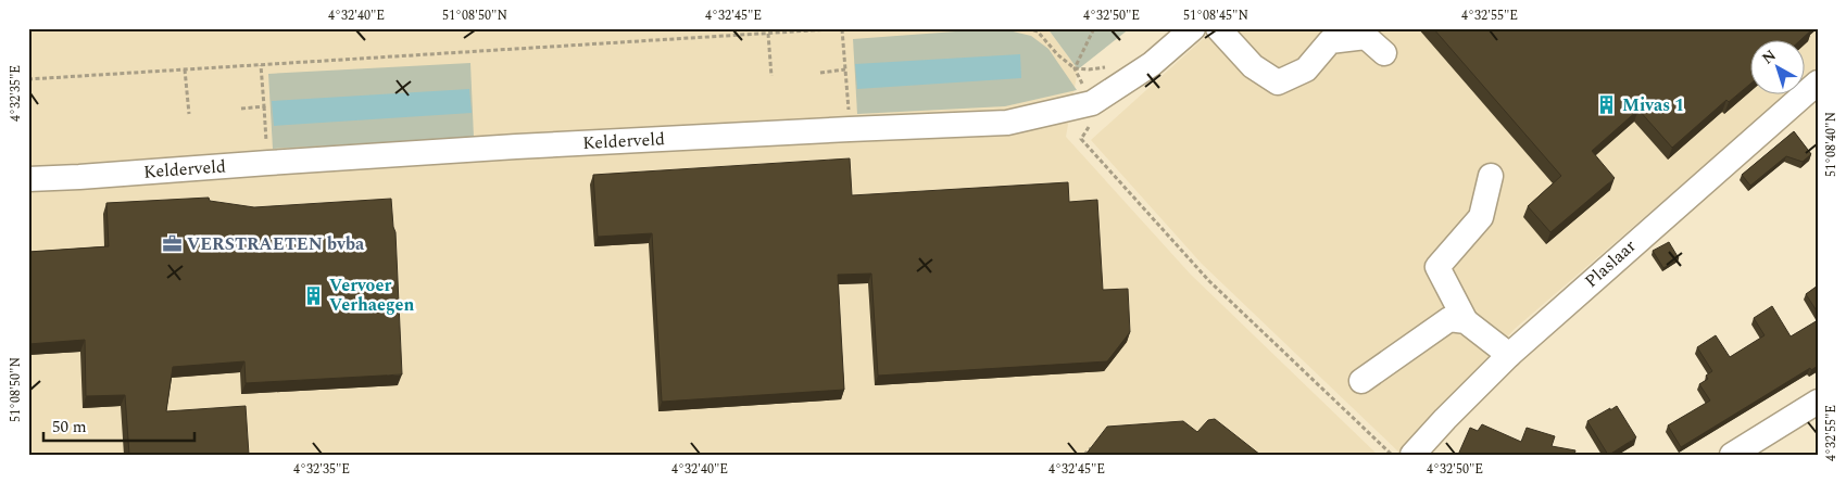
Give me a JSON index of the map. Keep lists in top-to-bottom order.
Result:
{
  "streets": {
    "street": ["Kelderveld", "Plaslaar"]
  },
  "places": {
    "building": ["Mivas 1", "Vervoer Verhaegen"],
    "office": ["VERSTRAETEN bvba"]
  },
  "scale_bar": "50 m",
  "north": "top left",
  "coordinates": [
    "4°32'40\"E",
    "51°08'50\"N",
    "4°32'45\"E",
    "4°32'50\"E",
    "51°08'45\"N",
    "4°32'55\"E",
    "4°32'35\"E",
    "51°08'40\"N"
  ]
}
